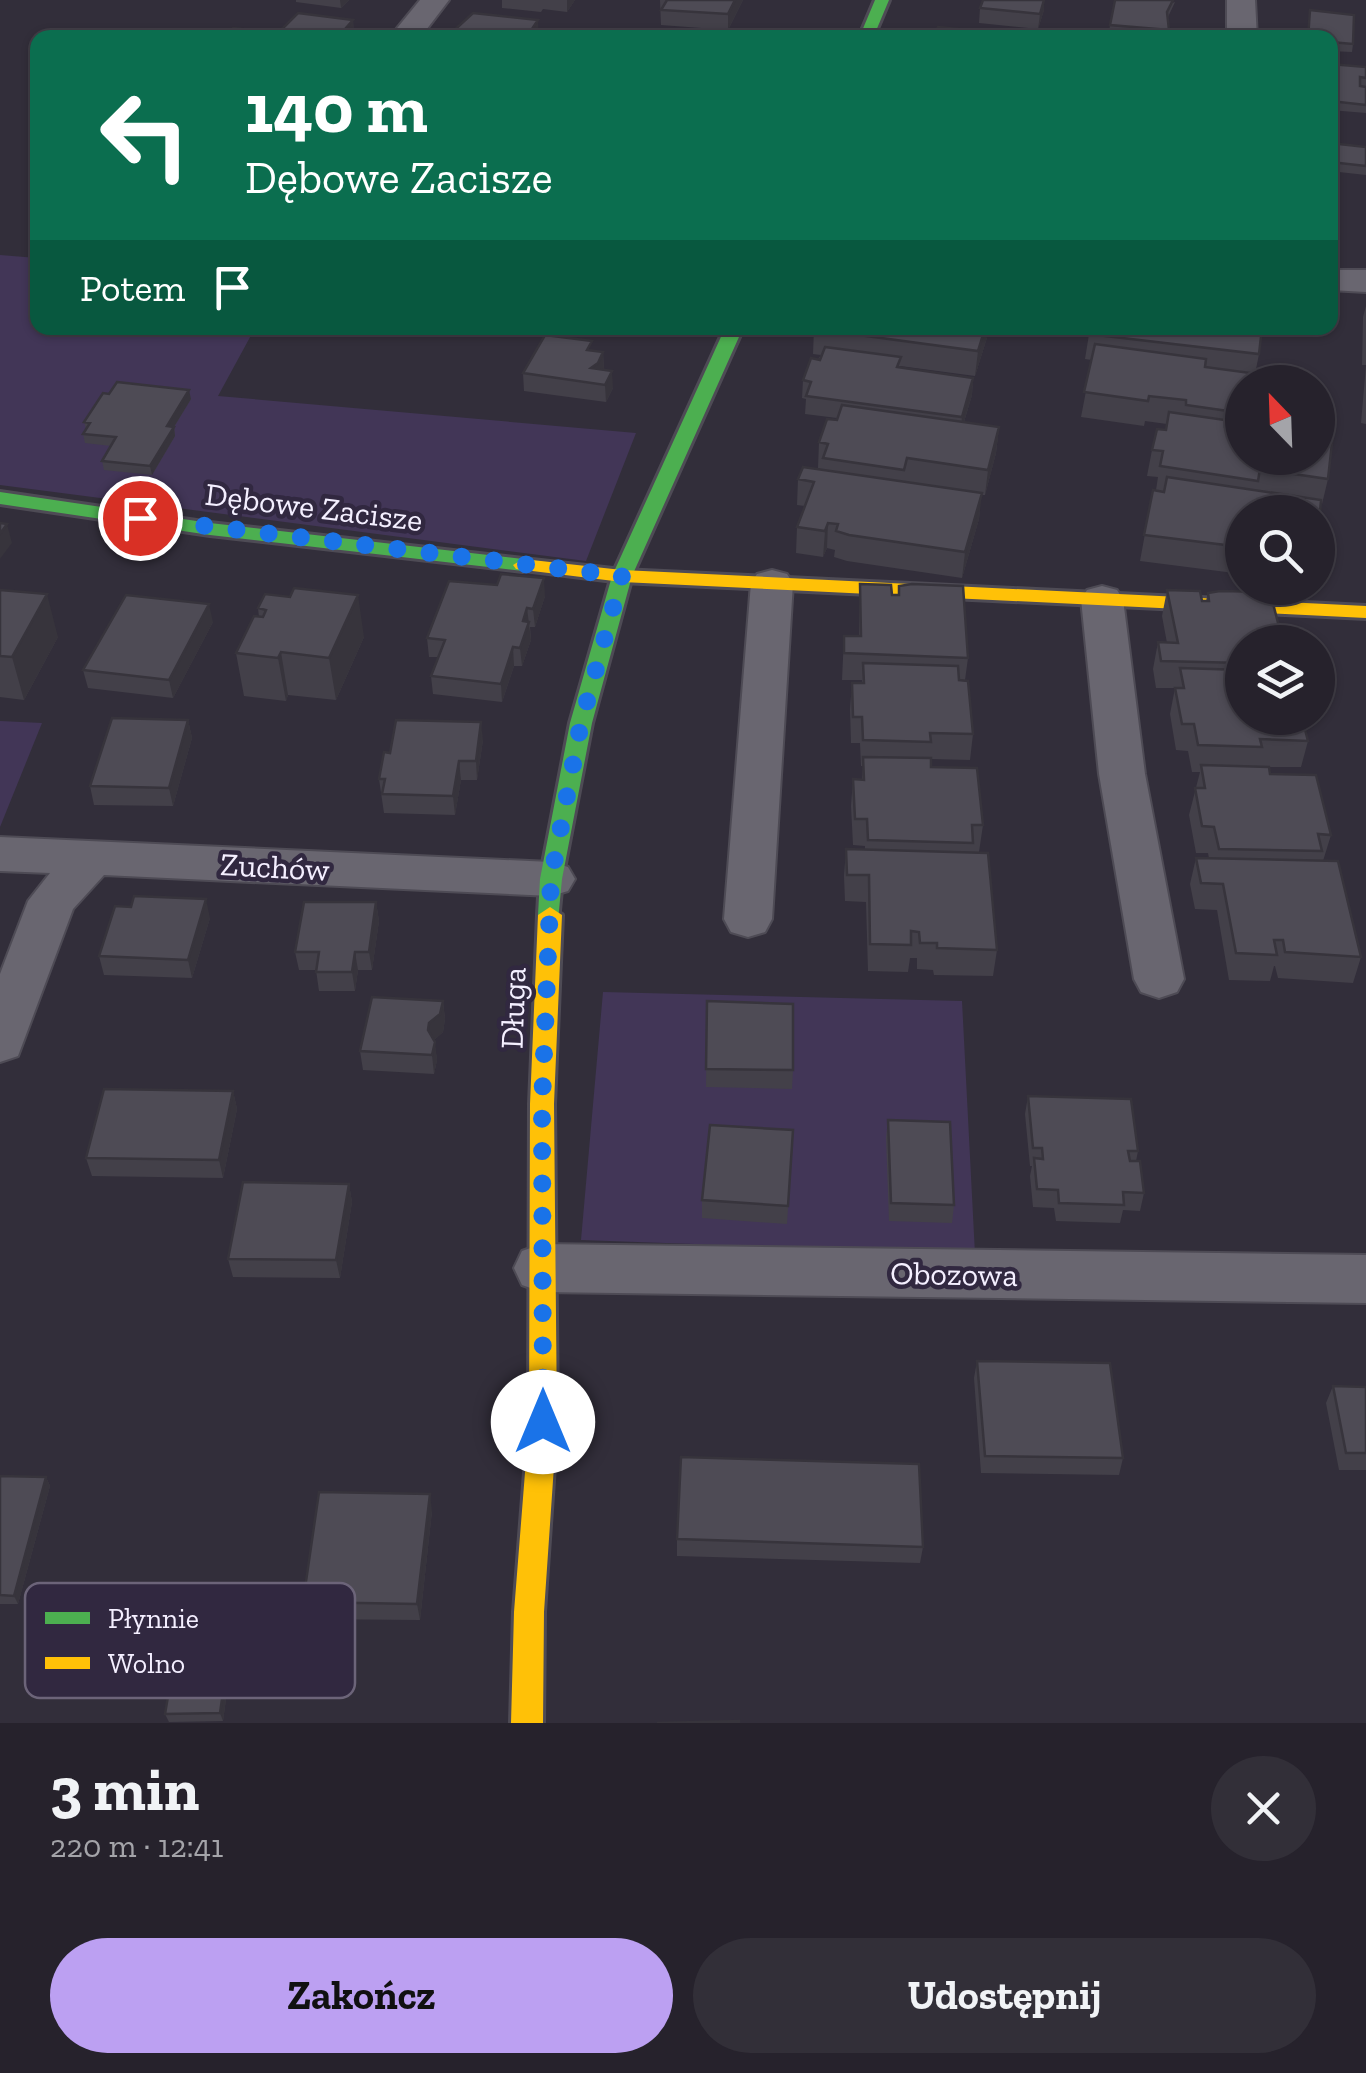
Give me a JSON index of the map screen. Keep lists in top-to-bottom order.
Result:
{
  "streets": {
    "street": [
      "Dębowe Zacisze",
      "Zuchów",
      "Długa",
      "Obozowa"
    ]
  },
  "crossings": [
    ["Dębowe Zacisze", "Długa"],
    ["Zuchów", "Długa"],
    ["Długa", "Obozowa"]
  ],
  "legend": ["Płynnie", "Wolno"],
  "north": "top left",
  "page": {
    "turn": ["140 m", "Dębowe Zacisze"],
    "then": "Potem",
    "heading": ["3 min", "220 m · 12:41"],
    "buttons": ["Zakończ", "Udostępnij"]
  }
}
